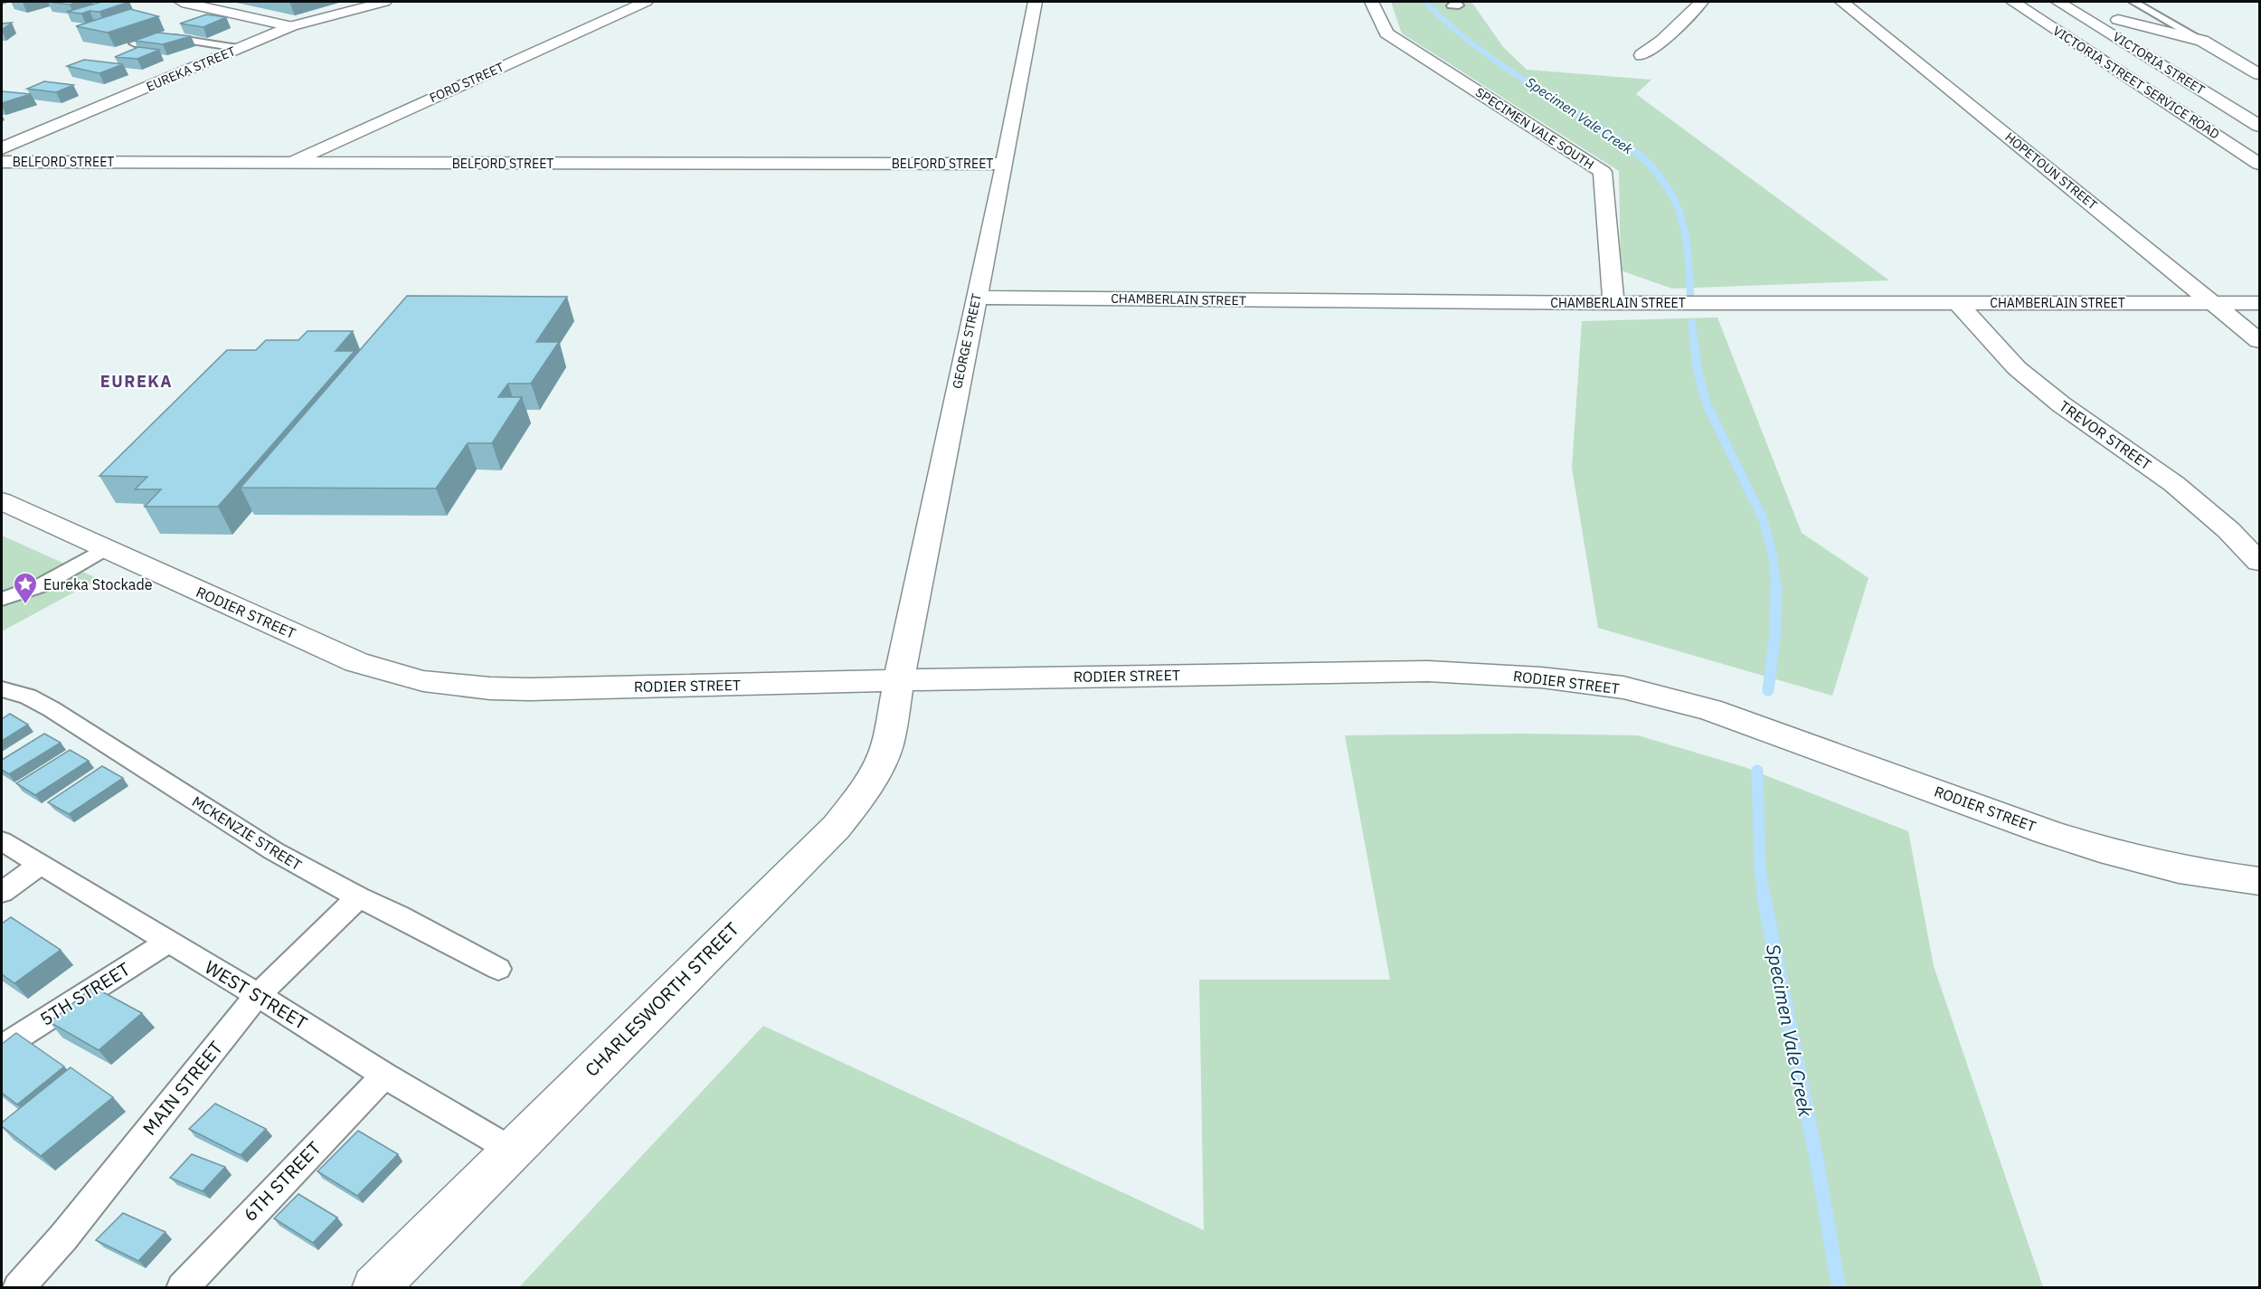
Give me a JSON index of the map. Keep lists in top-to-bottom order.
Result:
{
  "streets": {
    "street": [
      "VICTORIA STREET",
      "EUREKA STREET",
      "FORD STREET",
      "VICTORIA STREET SERVICE ROAD",
      "SPECIMEN VALE SOUTH",
      "BELFORD STREET",
      "HOPETOUN STREET",
      "CHAMBERLAIN STREET",
      "GEORGE STREET",
      "TREVOR STREET",
      "RODIER STREET",
      "CHARLESWORTH STREET"
    ],
    "lane": [
      "MCKENZIE STREET",
      "5TH STREET",
      "WEST STREET",
      "MAIN STREET",
      "6TH STREET"
    ]
  },
  "crossings": [
    ["FORD STREET", "BELFORD STREET"],
    ["SPECIMEN VALE SOUTH", "CHAMBERLAIN STREET"],
    ["BELFORD STREET", "GEORGE STREET"],
    ["HOPETOUN STREET", "CHAMBERLAIN STREET"],
    ["CHAMBERLAIN STREET", "GEORGE STREET"],
    ["CHAMBERLAIN STREET", "TREVOR STREET"],
    ["GEORGE STREET", "RODIER STREET"],
    ["GEORGE STREET", "CHARLESWORTH STREET"],
    ["RODIER STREET", "CHARLESWORTH STREET"],
    ["MCKENZIE STREET", "MAIN STREET"],
    ["5TH STREET", "WEST STREET"],
    ["WEST STREET", "CHARLESWORTH STREET"],
    ["WEST STREET", "MAIN STREET"],
    ["WEST STREET", "6TH STREET"]
  ],
  "districts": ["EUREKA"],
  "water": ["Specimen Vale Creek"],
  "places": {
    "place": ["Eureka Stockade"]
  }
}
